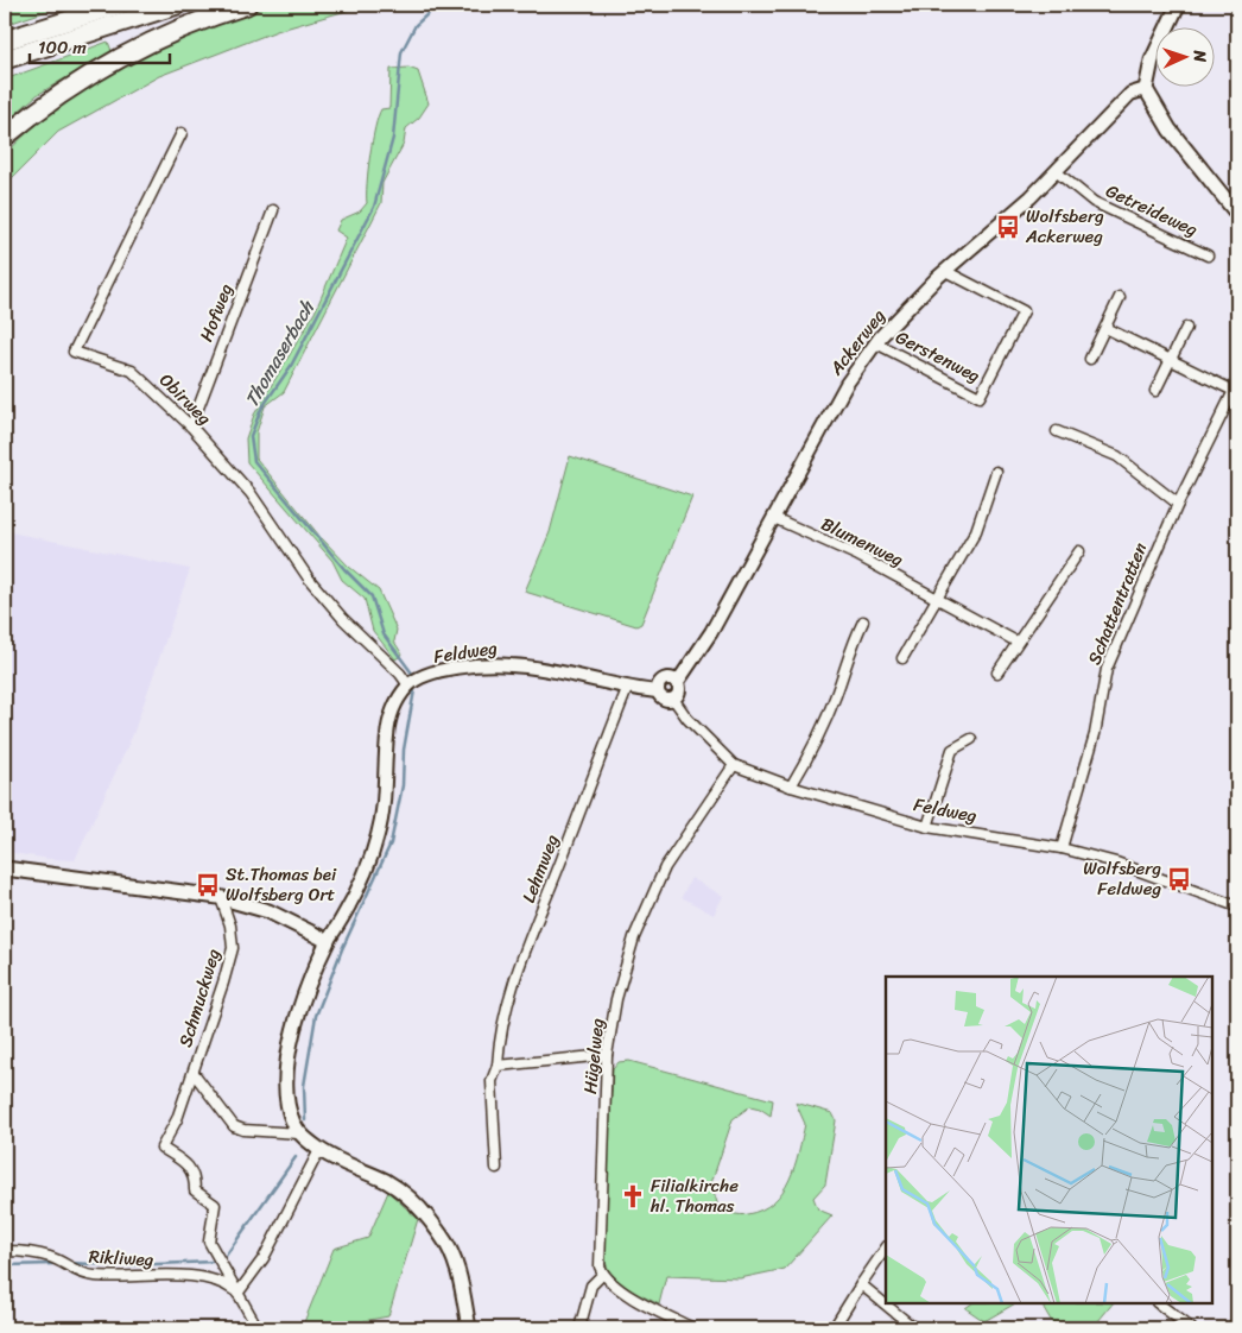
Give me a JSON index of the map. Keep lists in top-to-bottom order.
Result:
{
  "streets": {
    "street": [
      "Getreideweg",
      "Hofweg",
      "Ackerweg",
      "Gerstenweg",
      "Obirweg",
      "Blumenweg",
      "Schattentratten",
      "Feldweg",
      "Lehmweg",
      "Schmuckweg",
      "Hügelweg",
      "Rikliweg"
    ]
  },
  "crossings": [
    ["Getreideweg", "Ackerweg"],
    ["Hofweg", "Obirweg"],
    ["Ackerweg", "Gerstenweg"],
    ["Ackerweg", "Blumenweg"],
    ["Ackerweg", "Feldweg"],
    ["Obirweg", "Feldweg"],
    ["Schattentratten", "Feldweg"],
    ["Feldweg", "Lehmweg"],
    ["Feldweg", "Hügelweg"],
    ["Schmuckweg", "Rikliweg"]
  ],
  "water": ["Thomaserbach"],
  "places": {
    "bus stop": ["Wolfsberg Ackerweg", "Wolfsberg Feldweg", "St.Thomas bei Wolfsberg Ort"],
    "church": ["Filialkirche hl. Thomas"]
  },
  "scale_bar": "100 m",
  "north": "right"
}
